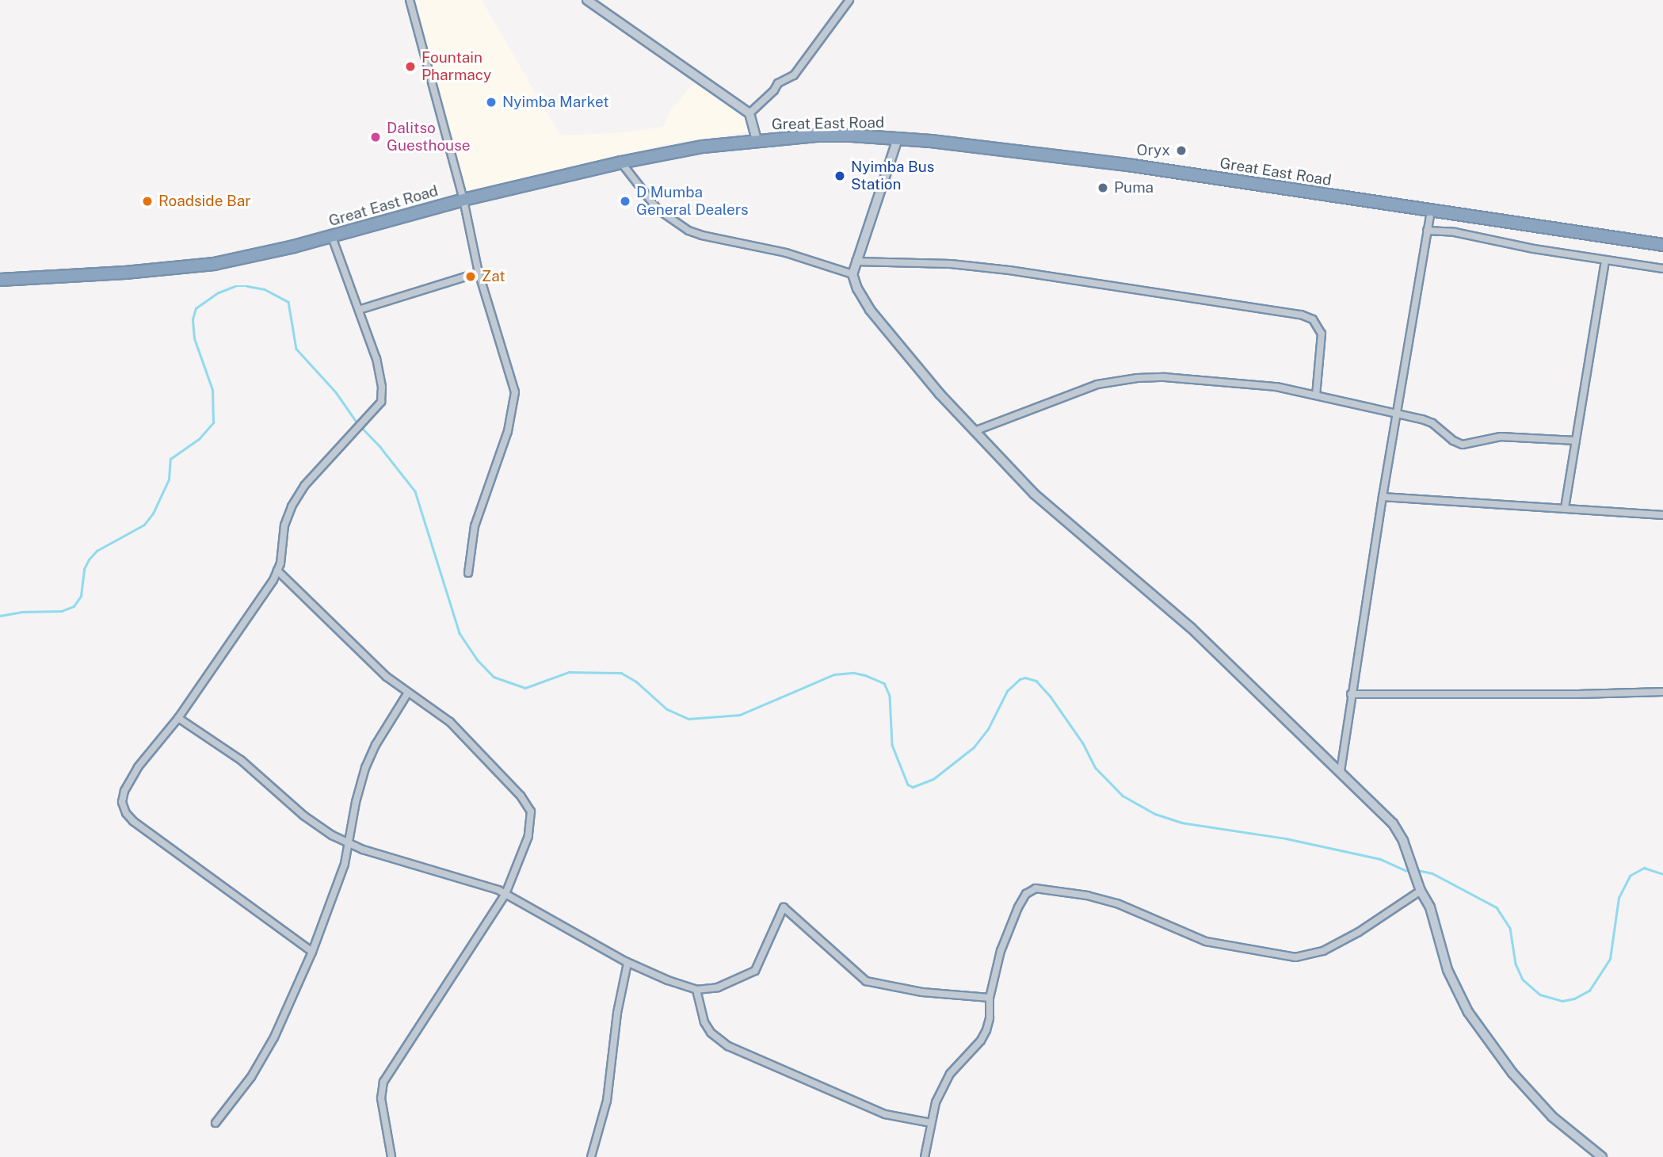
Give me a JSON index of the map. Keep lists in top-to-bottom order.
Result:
{
  "streets": {
    "highway": ["Great East Road"]
  },
  "places": [
    "Fountain Pharmacy",
    "Nyimba Market",
    "Dalitso Guesthouse",
    "Oryx",
    "Nyimba Bus Station",
    "Puma",
    "Roadside Bar",
    "D Mumba General Dealers",
    "Zat"
  ]
}
